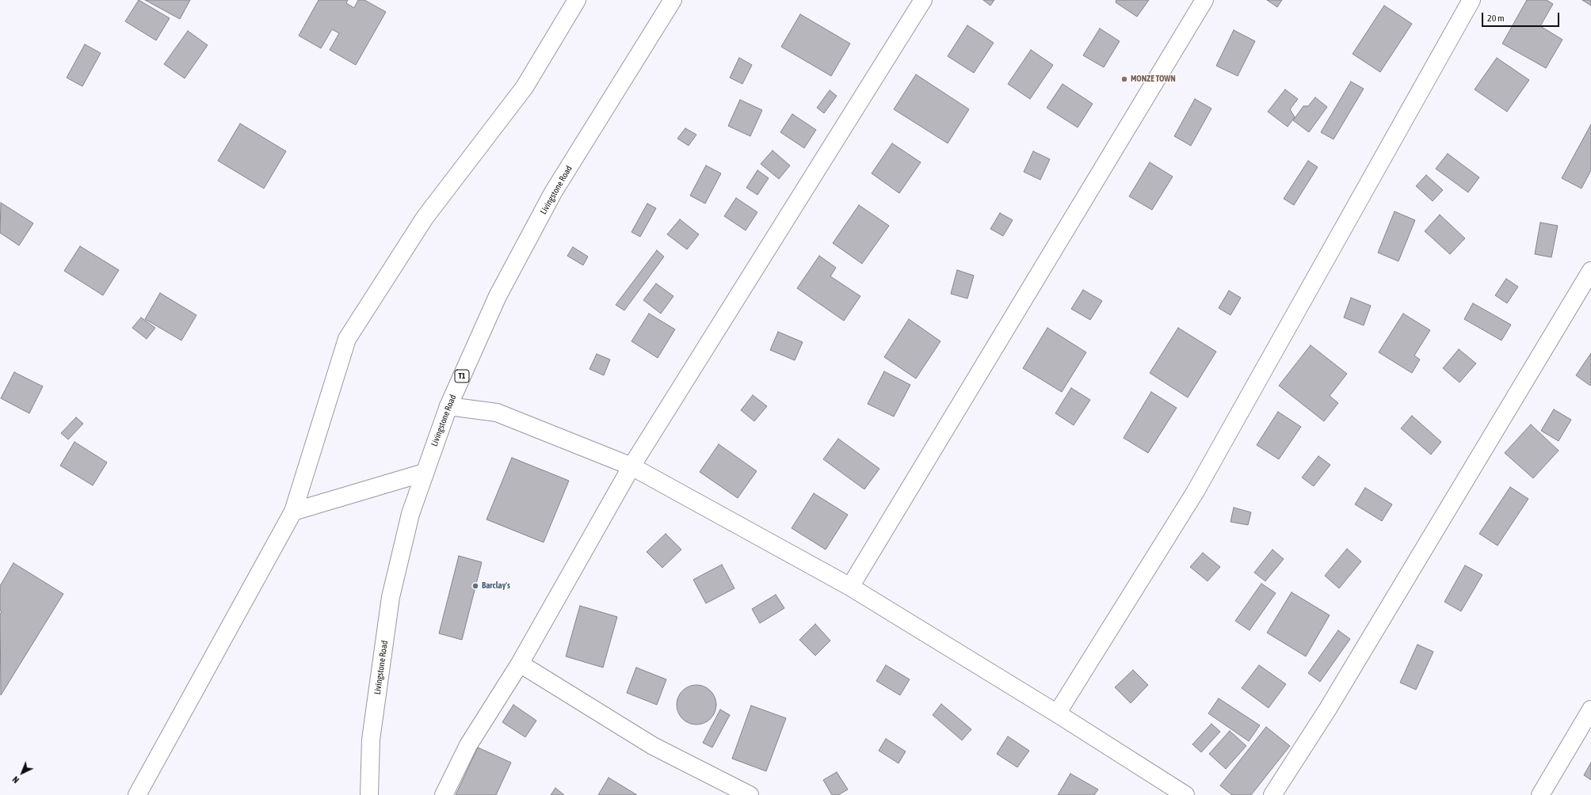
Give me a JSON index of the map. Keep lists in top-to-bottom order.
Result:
{
  "streets": {
    "main road": ["Livingstone Road", "T1"]
  },
  "places": ["MONZE TOWN", "Barclay's"],
  "scale_bar": "20 m",
  "north": "bottom left"
}
